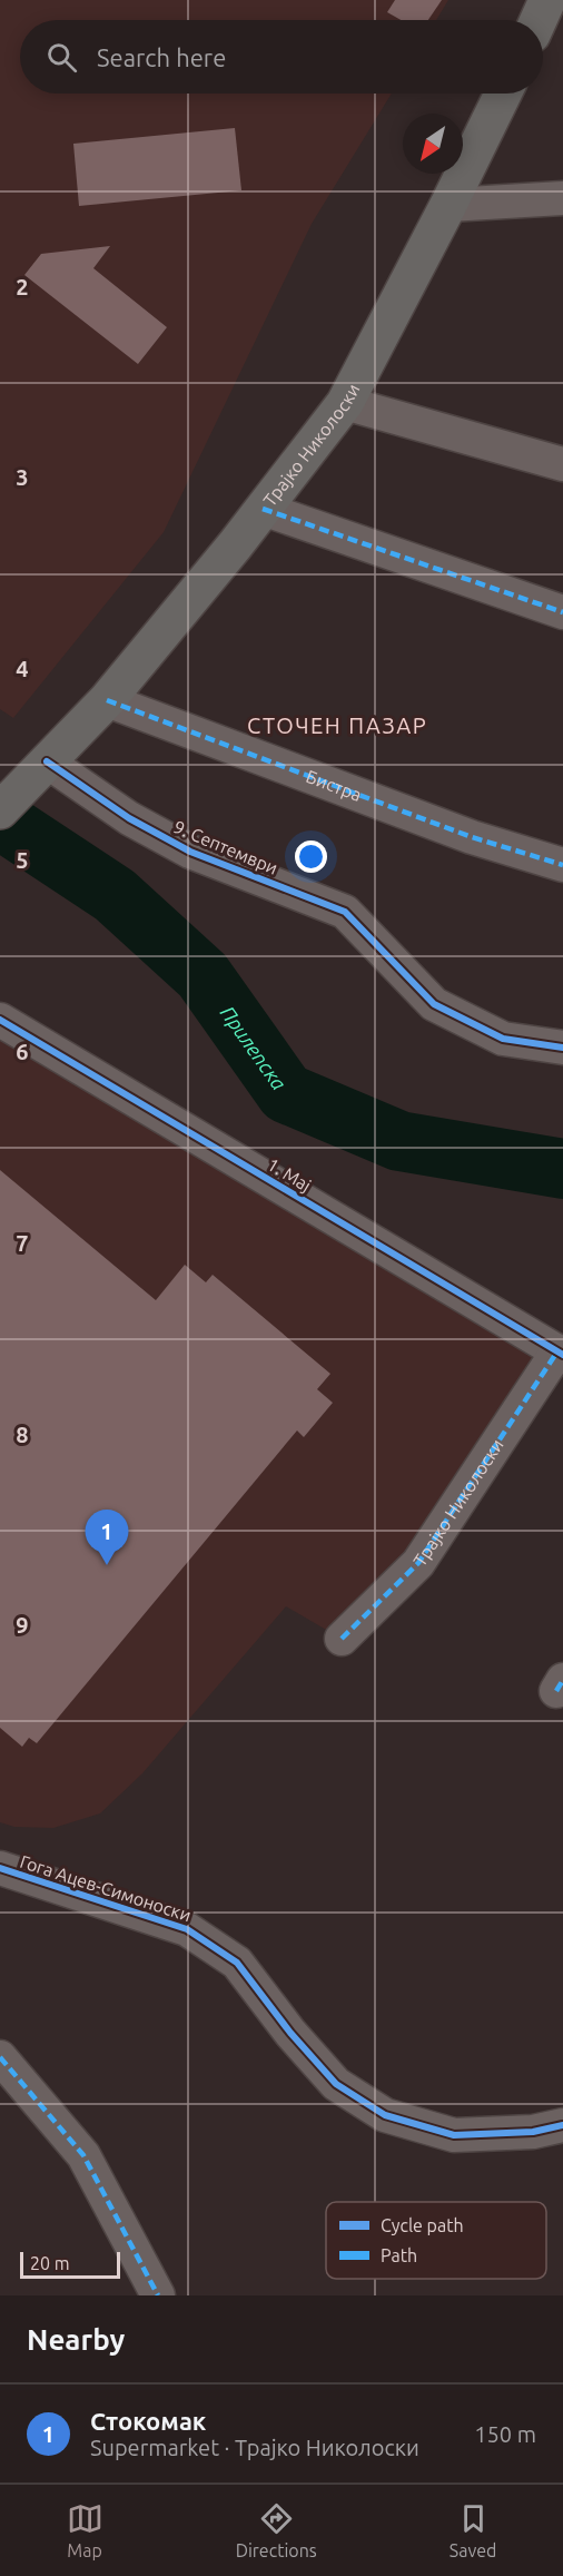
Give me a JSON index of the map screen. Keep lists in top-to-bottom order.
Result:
{
  "streets": {
    "main road": ["Трајко Николоски"],
    "street": [
      "Бистра",
      "9. Септември",
      "1. Мај",
      "Гога Ацев-Симоноски"
    ]
  },
  "crossings": [
    ["Трајко Николоски", "Бистра"],
    ["Трајко Николоски", "9. Септември"],
    ["Трајко Николоски", "1. Мај"]
  ],
  "districts": ["СТОЧЕН ПАЗАР"],
  "water": ["Прилепска"],
  "legend": ["Cycle path", "Path"],
  "scale_bar": "20 m",
  "north": "bottom left",
  "page": {
    "search": "Search here",
    "pins": "1",
    "scale": "20 m",
    "heading": "Nearby",
    "list": [
      {
        "mark": "1",
        "name": "Стокомак",
        "note": "Supermarket · Трајко Николоски",
        "value": "150 m"
      }
    ],
    "nav": ["Map", "Directions", "Saved"]
  },
  "grid": {
    "rows": [
      "2",
      "3",
      "4",
      "5",
      "6",
      "7",
      "8",
      "9"
    ]
  }
}
